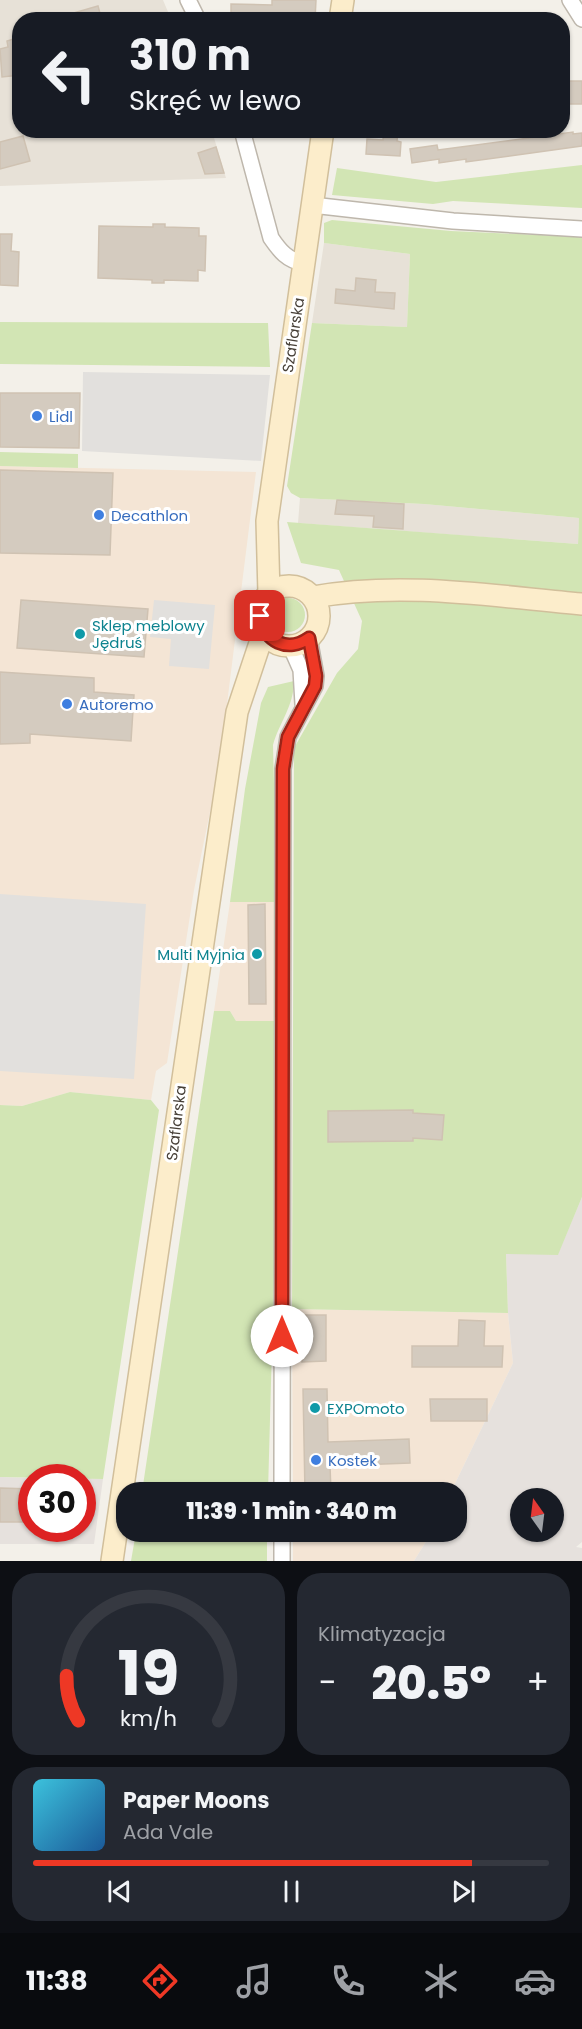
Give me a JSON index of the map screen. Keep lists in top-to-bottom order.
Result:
{
  "streets": {
    "street": ["Szaflarska"]
  },
  "places": [
    "Lidl",
    "Decathlon",
    "Sklep meblowy Jędruś",
    "Autoremo",
    "Multi Myjnia",
    "EXPOmoto",
    "Kostek"
  ],
  "north": "top",
  "page": {
    "turn": ["310 m", "Skręć w lewo"],
    "limit": "30",
    "trip": "11:39 · 1 min · 340 m",
    "tile": "Klimatyzacja",
    "heat": ["−", "20.5°", "+"],
    "song": ["Paper Moons", "Ada Vale"],
    "tabs": "11:38",
    "gauge": ["19", "km/h"]
  }
}
